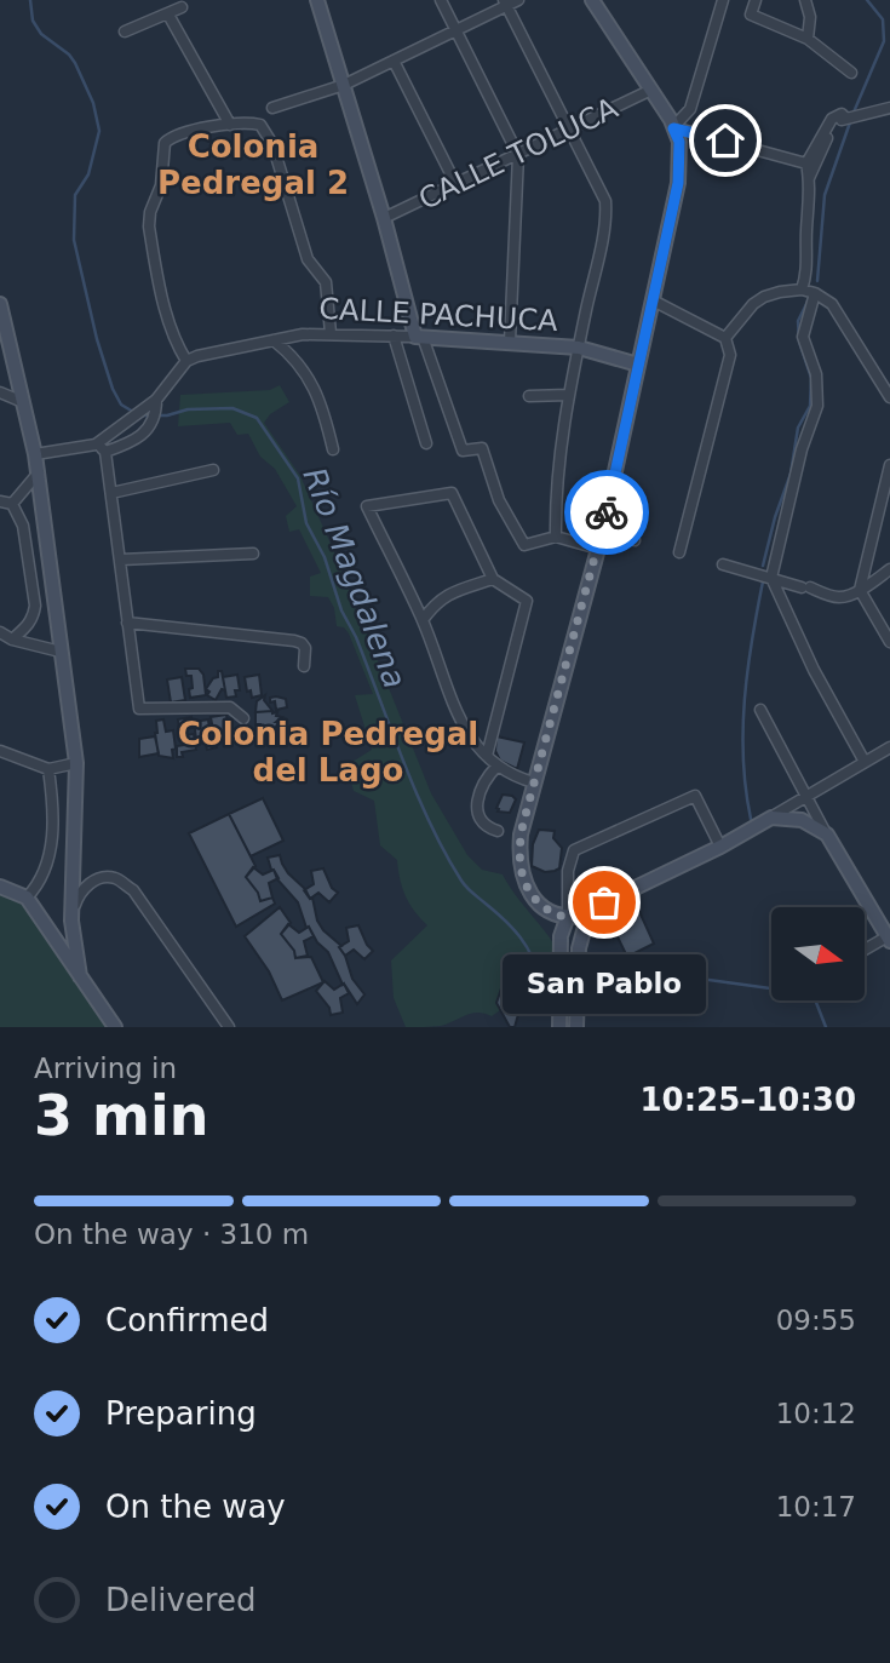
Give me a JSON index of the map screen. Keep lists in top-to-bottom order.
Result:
{
  "streets": {
    "street": ["CALLE TOLUCA", "CALLE PACHUCA"]
  },
  "districts": ["Colonia Pedregal 2", "Colonia Pedregal del Lago"],
  "water": ["Río Magdalena"],
  "places": ["San Pablo"],
  "north": "right",
  "page": {
    "bubble": "San Pablo",
    "heading": ["3 min", "Arriving in", "10:25–10:30"],
    "bar": "On the way · 310 m",
    "list": [
      ["Confirmed", "09:55"],
      ["Preparing", "10:12"],
      ["On the way", "10:17"],
      "Delivered"
    ]
  }
}
